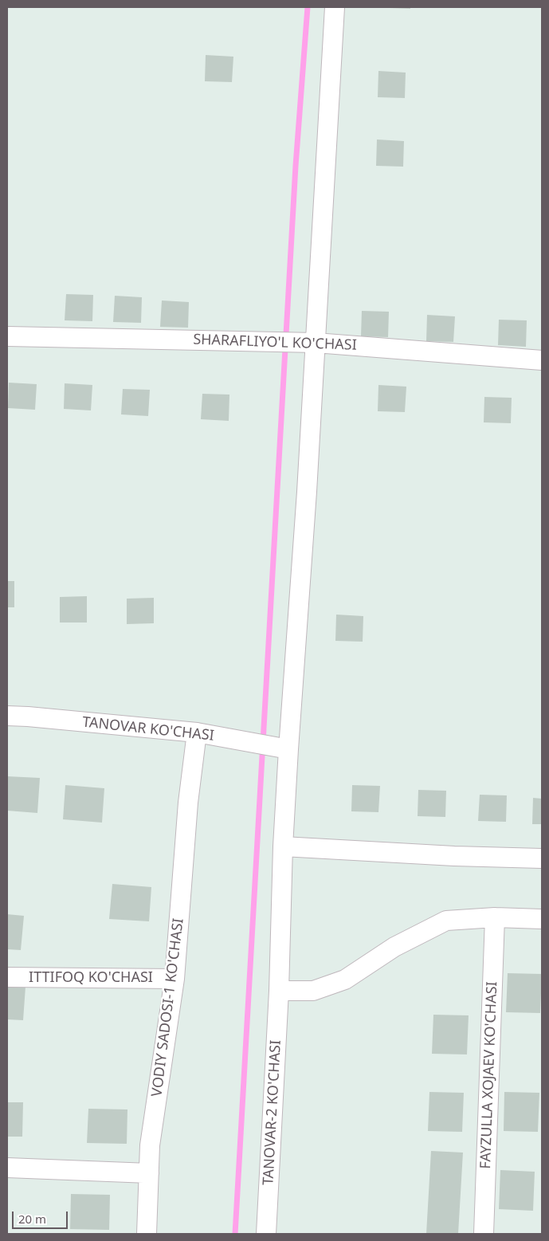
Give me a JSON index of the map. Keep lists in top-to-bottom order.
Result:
{
  "streets": {
    "street": [
      "SHARAFLIYO'L KO'CHASI",
      "TANOVAR KO'CHASI",
      "ITTIFOQ KO'CHASI",
      "VODIY SADOSI-1 KO'CHASI",
      "FAYZULLA XOJAEV KO'CHASI",
      "TANOVAR-2 KO'CHASI"
    ]
  },
  "crossings": [
    ["SHARAFLIYO'L KO'CHASI", "TANOVAR-2 KO'CHASI"],
    ["TANOVAR KO'CHASI", "VODIY SADOSI-1 KO'CHASI"],
    ["TANOVAR KO'CHASI", "TANOVAR-2 KO'CHASI"],
    ["ITTIFOQ KO'CHASI", "VODIY SADOSI-1 KO'CHASI"]
  ],
  "scale_bar": "20 m"
}
